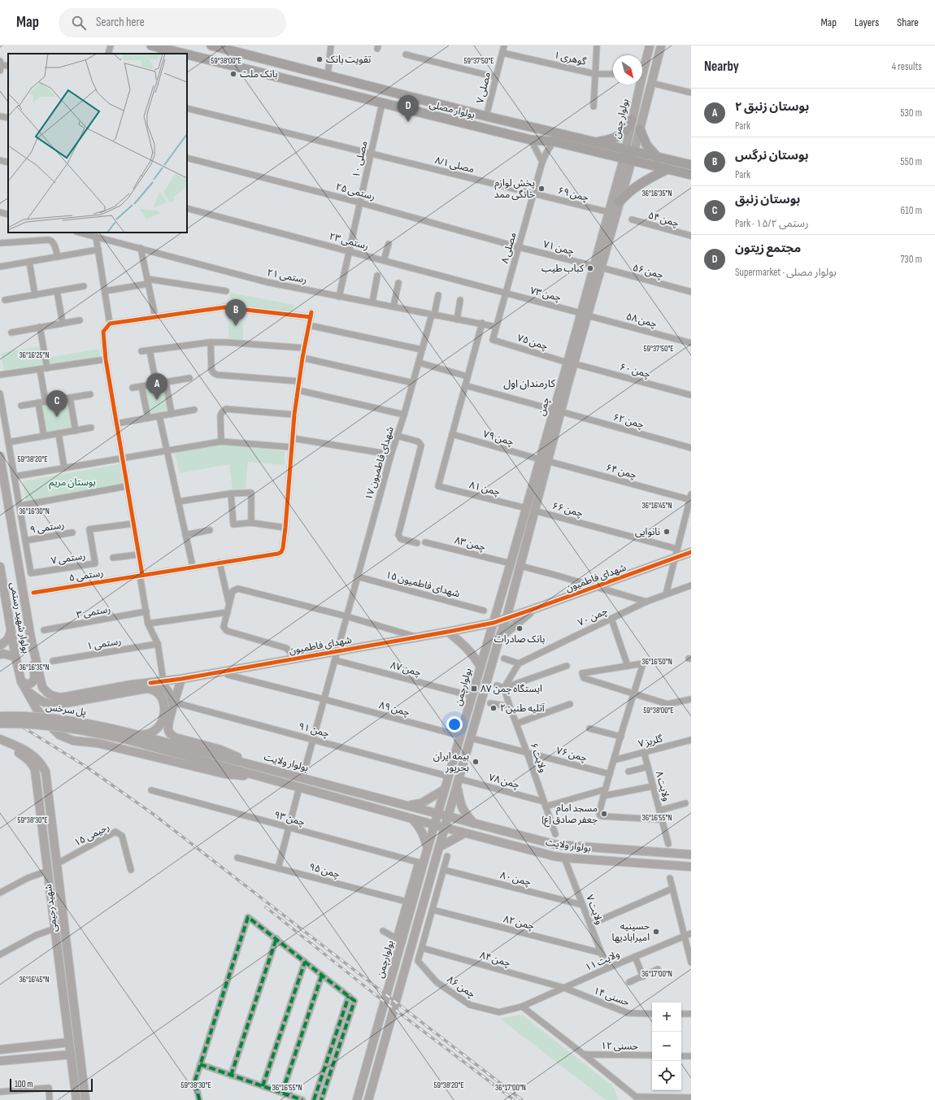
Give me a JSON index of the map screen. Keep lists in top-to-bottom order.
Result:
{
  "streets": {
    "main road": [
      "بولوار مصلی",
      "بولوار چمن",
      "چمن",
      "شهدای فاطمیون",
      "بولوار شهید رستمی",
      "بولوارچمن",
      "پل سرخس",
      "بولوار ولایت",
      "شهید رحیمی"
    ],
    "street": [
      "گوهری ۱",
      "مصلی ۷",
      "مصلی ۱۰",
      "مصلی ۸/۱",
      "رستمی ۲۵",
      "چمن ۶۹",
      "چمن ۵۴",
      "رستمی ۲۳",
      "مصلی ۸",
      "چمن ۷۱",
      "چمن ۵۶",
      "رستمی ۲۱",
      "چمن ۷۳",
      "چمن ۵۸",
      "چمن ۷۵",
      "چمن ۶۰",
      "چمن ۶۲",
      "چمن ۷۹",
      "شهدای فاطمیون ۱۷",
      "چمن ۶۴",
      "چمن ۸۱",
      "چمن ۶۶",
      "رستمی ۹",
      "چمن ۸۳",
      "رستمی ۷",
      "رستمی ۵",
      "شهدای فاطمیون ۱۵",
      "رستمی ۳",
      "چمن ۷۰",
      "رستمی ۱",
      "چمن ۸۷",
      "چمن ۸۹",
      "چمن ۹۱",
      "گلریز ۷",
      "چمن ۷۶",
      "ولایت ۶",
      "چمن ۷۸",
      "ولایت ۸",
      "چمن ۹۳",
      "رحیمی ۱۵",
      "چمن ۹۵",
      "چمن ۸۰",
      "ولایت ۷",
      "چمن ۸۲",
      "چمن ۸۴",
      "ولایت ۱۱",
      "چمن ۸۶",
      "حسنی ۱۴",
      "حسنی ۱۲"
    ]
  },
  "crossings": [
    ["گوهری ۱", "مصلی ۷"],
    ["مصلی ۷", "بولوار مصلی"],
    ["بولوار مصلی", "بولوار چمن"],
    ["بولوار مصلی", "مصلی ۱۰"],
    ["بولوار مصلی", "مصلی ۸"],
    ["بولوار مصلی", "چمن"],
    ["بولوار چمن", "چمن"],
    ["مصلی ۱۰", "مصلی ۸/۱"],
    ["مصلی ۱۰", "رستمی ۲۵"],
    ["مصلی ۱۰", "رستمی ۲۳"],
    ["مصلی ۱۰", "رستمی ۲۱"],
    ["مصلی ۸/۱", "چمن ۶۹"],
    ["مصلی ۸/۱", "مصلی ۸"],
    ["رستمی ۲۵", "مصلی ۸"],
    ["رستمی ۲۵", "چمن ۷۱"],
    ["چمن ۶۹", "مصلی ۸"],
    ["چمن ۶۹", "چمن"],
    ["رستمی ۲۳", "مصلی ۸"],
    ["رستمی ۲۳", "چمن ۷۳"],
    ["مصلی ۸", "چمن ۷۱"],
    ["مصلی ۸", "رستمی ۲۱"],
    ["مصلی ۸", "چمن ۷۳"],
    ["مصلی ۸", "چمن ۷۵"],
    ["چمن ۷۱", "چمن ۵۶"],
    ["چمن ۷۱", "چمن"],
    ["چمن ۵۶", "چمن"],
    ["رستمی ۲۱", "شهدای فاطمیون ۱۷"],
    ["چمن ۷۳", "چمن ۵۸"],
    ["چمن ۷۳", "چمن"],
    ["چمن ۵۸", "چمن"],
    ["چمن ۷۵", "چمن ۶۰"],
    ["چمن ۷۵", "چمن"],
    ["چمن ۶۰", "چمن"],
    ["چمن", "چمن ۶۲"],
    ["چمن", "چمن ۷۹"],
    ["چمن", "چمن ۶۴"],
    ["چمن", "چمن ۸۱"],
    ["چمن", "چمن ۶۶"],
    ["چمن", "چمن ۸۳"],
    ["چمن", "شهدای فاطمیون"],
    ["چمن", "بولوارچمن"],
    ["چمن ۷۹", "چمن ۶۴"],
    ["چمن ۷۹", "چمن ۸۱"],
    ["شهدای فاطمیون ۱۷", "شهدای فاطمیون"],
    ["شهدای فاطمیون ۱۷", "شهدای فاطمیون ۱۵"],
    ["شهدای فاطمیون ۱۷", "چمن ۸۷"],
    ["شهدای فاطمیون ۱۷", "چمن ۸۹"],
    ["شهدای فاطمیون ۱۷", "چمن ۹۱"],
    ["شهدای فاطمیون ۱۷", "بولوار ولایت"],
    ["چمن ۶۶", "شهدای فاطمیون"],
    ["رستمی ۹", "رستمی ۷"],
    ["شهدای فاطمیون", "بولوار شهید رستمی"],
    ["شهدای فاطمیون", "بولوارچمن"],
    ["بولوار شهید رستمی", "بولوار ولایت"],
    ["چمن ۸۷", "بولوارچمن"],
    ["بولوارچمن", "چمن ۸۹"],
    ["بولوارچمن", "چمن ۹۱"],
    ["بولوارچمن", "بولوار ولایت"],
    ["بولوارچمن", "چمن ۹۳"],
    ["پل سرخس", "بولوار ولایت"],
    ["گلریز ۷", "ولایت ۸"],
    ["چمن ۷۶", "ولایت ۶"],
    ["ولایت ۶", "چمن ۷۸"],
    ["بولوار ولایت", "ولایت ۷"],
    ["رحیمی ۱۵", "شهید رحیمی"],
    ["چمن ۸۰", "ولایت ۷"],
    ["ولایت ۷", "چمن ۸۲"],
    ["ولایت ۷", "ولایت ۱۱"],
    ["چمن ۸۴", "ولایت ۱۱"],
    ["چمن ۸۴", "چمن ۸۶"],
    ["چمن ۸۴", "حسنی ۱۴"],
    ["ولایت ۱۱", "چمن ۸۶"],
    ["ولایت ۱۱", "حسنی ۱۴"]
  ],
  "districts": ["کارمندان اول"],
  "parks": ["بوستان مریم"],
  "places": {
    "other": [
      "تقویت بانک",
      "بانک ملت",
      "پخش لوازم خانگی ممد",
      "کباب طیب",
      "نانوایی",
      "بانک صادرات",
      "آتلیه طنین۲",
      "بيمه ايران بحرپور",
      "مسجد امام جعفر صادق (ع)",
      "حسینیه امیرابادیها"
    ],
    "transit": ["ایستگاه چمن ۸۷"]
  },
  "scale_bar": "100 m",
  "north": "bottom right",
  "page": {
    "header": "Map",
    "search": "Search here",
    "nav": ["Map", "Layers", "Share"],
    "heading": ["Nearby", "4 results"],
    "list": [
      {
        "mark": "A",
        "name": "بوستان زنبق ۲",
        "note": "Park",
        "value": "530 m"
      },
      {
        "mark": "B",
        "name": "بوستان نرگس",
        "note": "Park",
        "value": "550 m"
      },
      {
        "mark": "C",
        "name": "بوستان زنبق",
        "note": "Park · رستمی ۱۵/۲",
        "value": "610 m"
      },
      {
        "mark": "D",
        "name": "مجتمع زیتون",
        "note": "Supermarket · بولوار مصلی",
        "value": "730 m"
      }
    ],
    "pins": [
      "D",
      "B",
      "A",
      "C"
    ],
    "map_buttons": ["+", "−"],
    "scale": "100 m"
  },
  "coordinates": [
    "59°38'00\"E",
    "59°37'50\"E",
    "36°16'35\"N",
    "36°16'25\"N",
    "59°38'20\"E",
    "36°16'45\"N",
    "36°16'30\"N",
    "36°16'50\"N",
    "36°16'55\"N",
    "59°38'30\"E",
    "36°17'00\"N"
  ]
}
